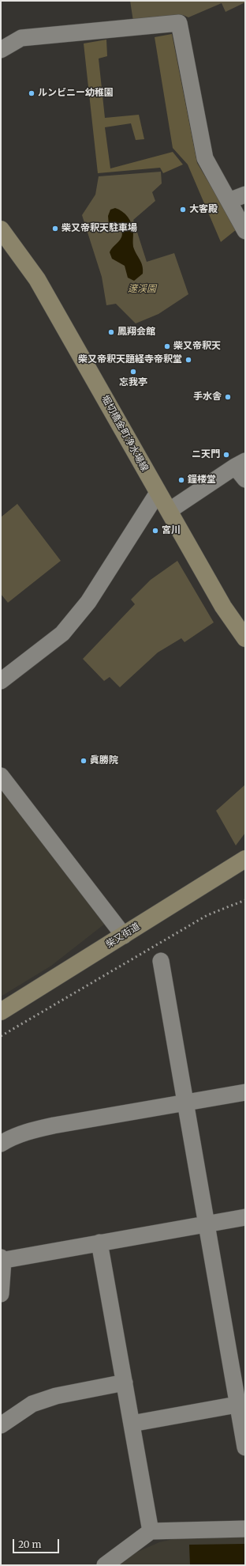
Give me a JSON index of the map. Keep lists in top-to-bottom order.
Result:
{
  "streets": {
    "street": ["堀切橋金町浄水場線", "柴又街道"]
  },
  "parks": ["邃渓園"],
  "places": [
    "ルンビニー幼稚園",
    "大客殿",
    "柴又帝釈天駐車場",
    "鳳翔会館",
    "柴又帝釈天",
    "柴又帝釈天題経寺帝釈堂",
    "忘我亭",
    "手水舎",
    "ニ天門",
    "鐘楼堂",
    "宮川",
    "眞勝院"
  ],
  "scale_bar": "20 m"
}
